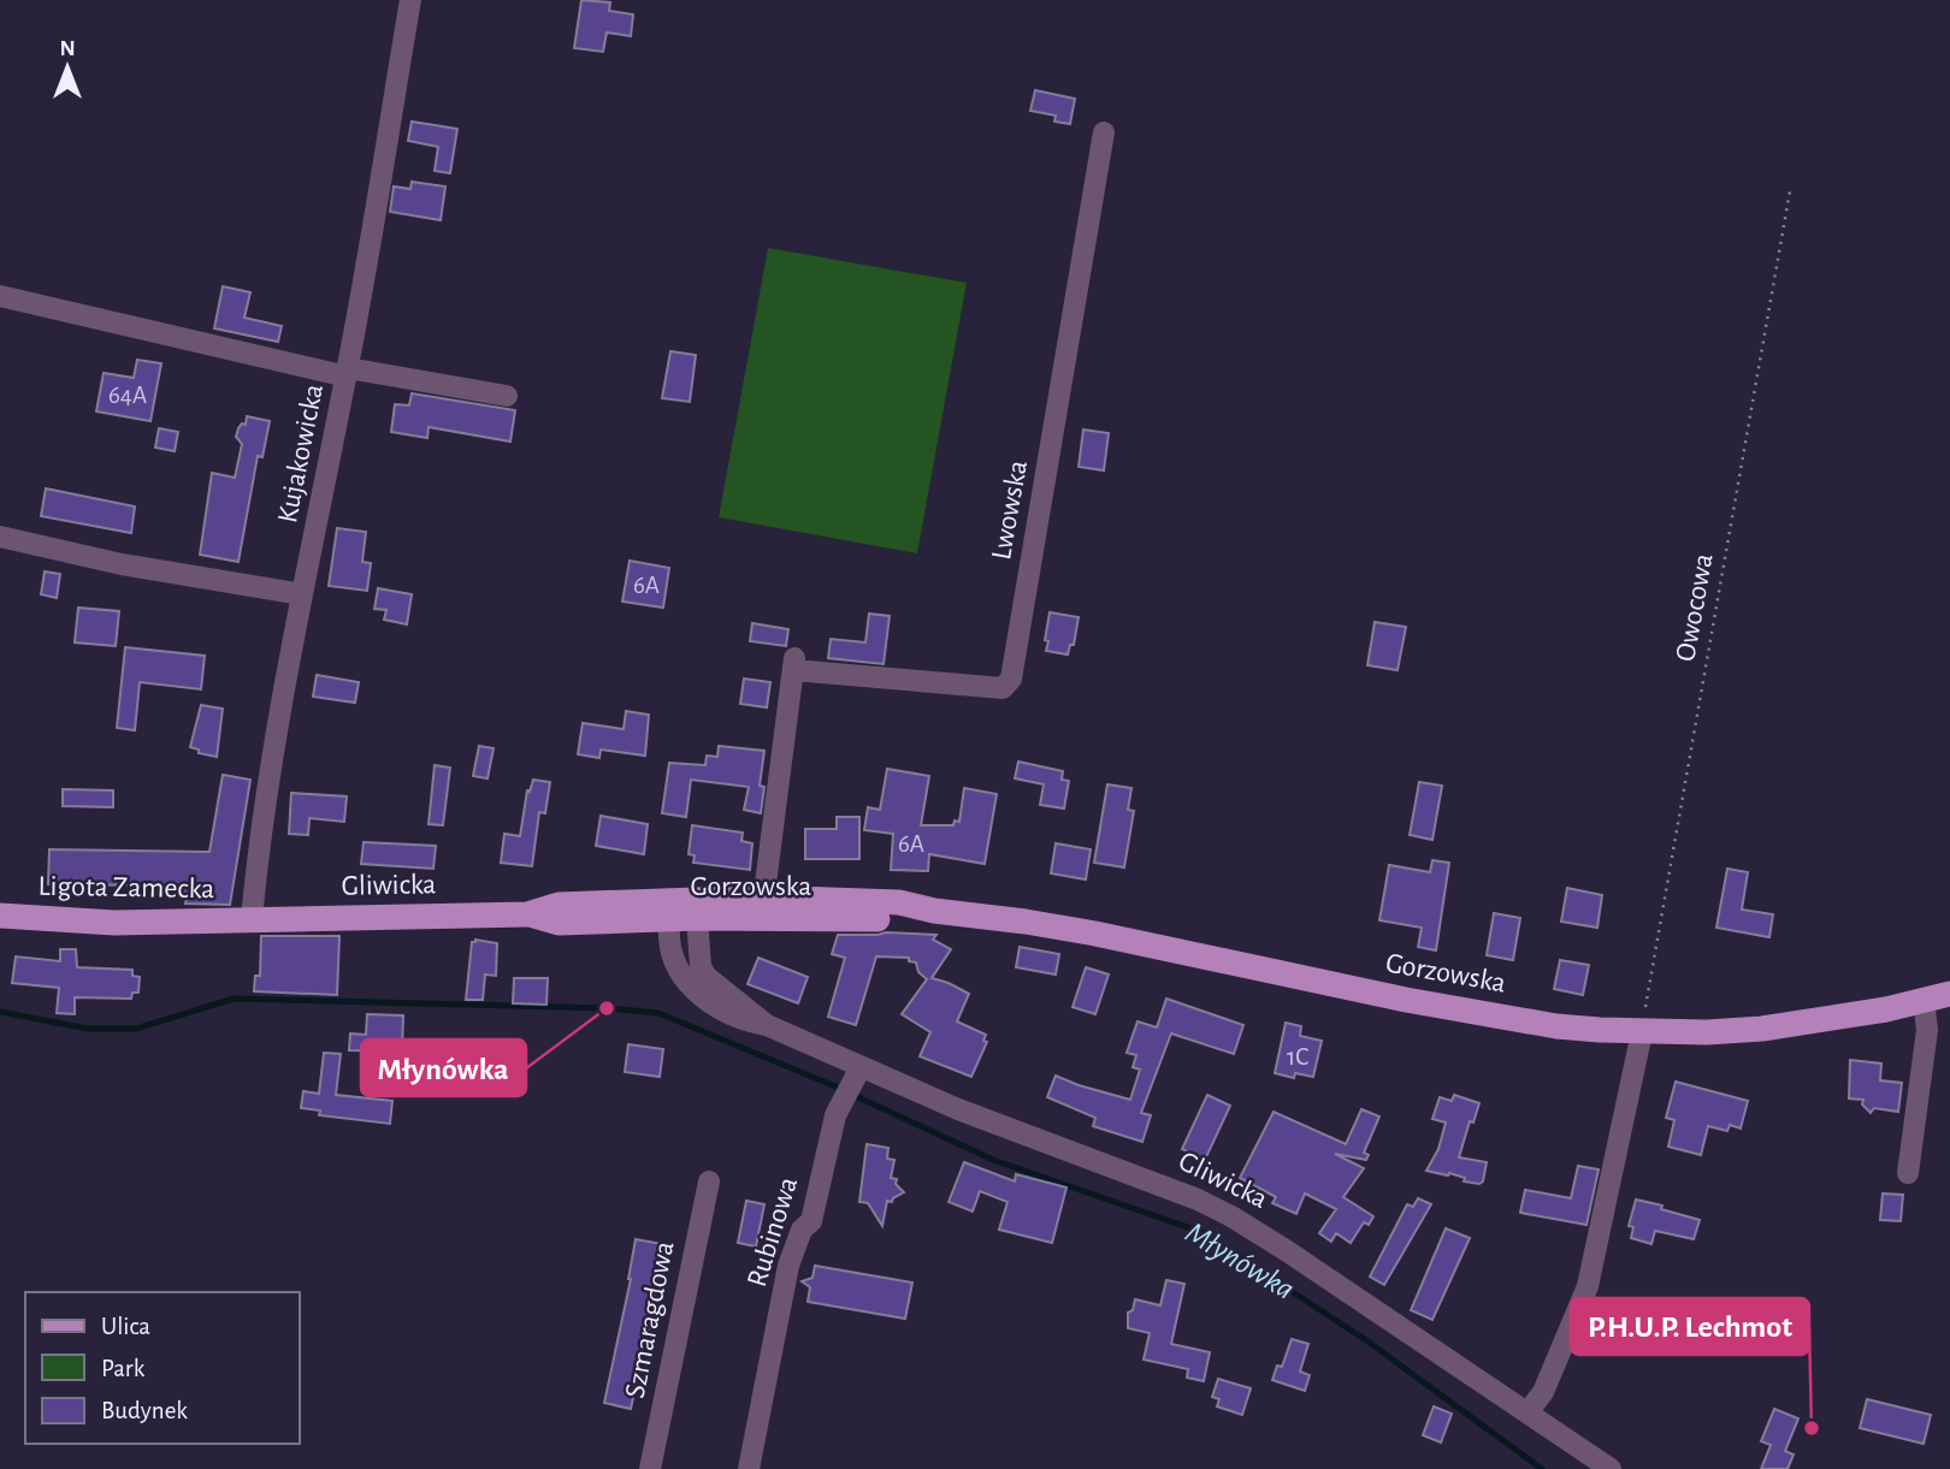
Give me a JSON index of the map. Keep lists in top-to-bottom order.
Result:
{
  "streets": {
    "main road": ["Gliwicka", "Gorzowska", "Ligota Zamecka"],
    "street": [
      "Kujakowicka",
      "Lwowska",
      "Rubinowa",
      "Szmaragdowa"
    ],
    "path": ["Owocowa"]
  },
  "crossings": [
    ["Kujakowicka", "Gliwicka"],
    ["Kujakowicka", "Ligota Zamecka"],
    ["Lwowska", "Gorzowska"],
    ["Owocowa", "Gorzowska"],
    ["Gliwicka", "Gorzowska"],
    ["Gliwicka", "Ligota Zamecka"],
    ["Gliwicka", "Rubinowa"]
  ],
  "water": ["Młynówka"],
  "places": ["Młynówka", "P.H.U.P. Lechmot"],
  "house_numbers": [
    "64A",
    "6A",
    "6A",
    "1C"
  ],
  "legend": ["Ulica", "Park", "Budynek"],
  "north": "top"
}
